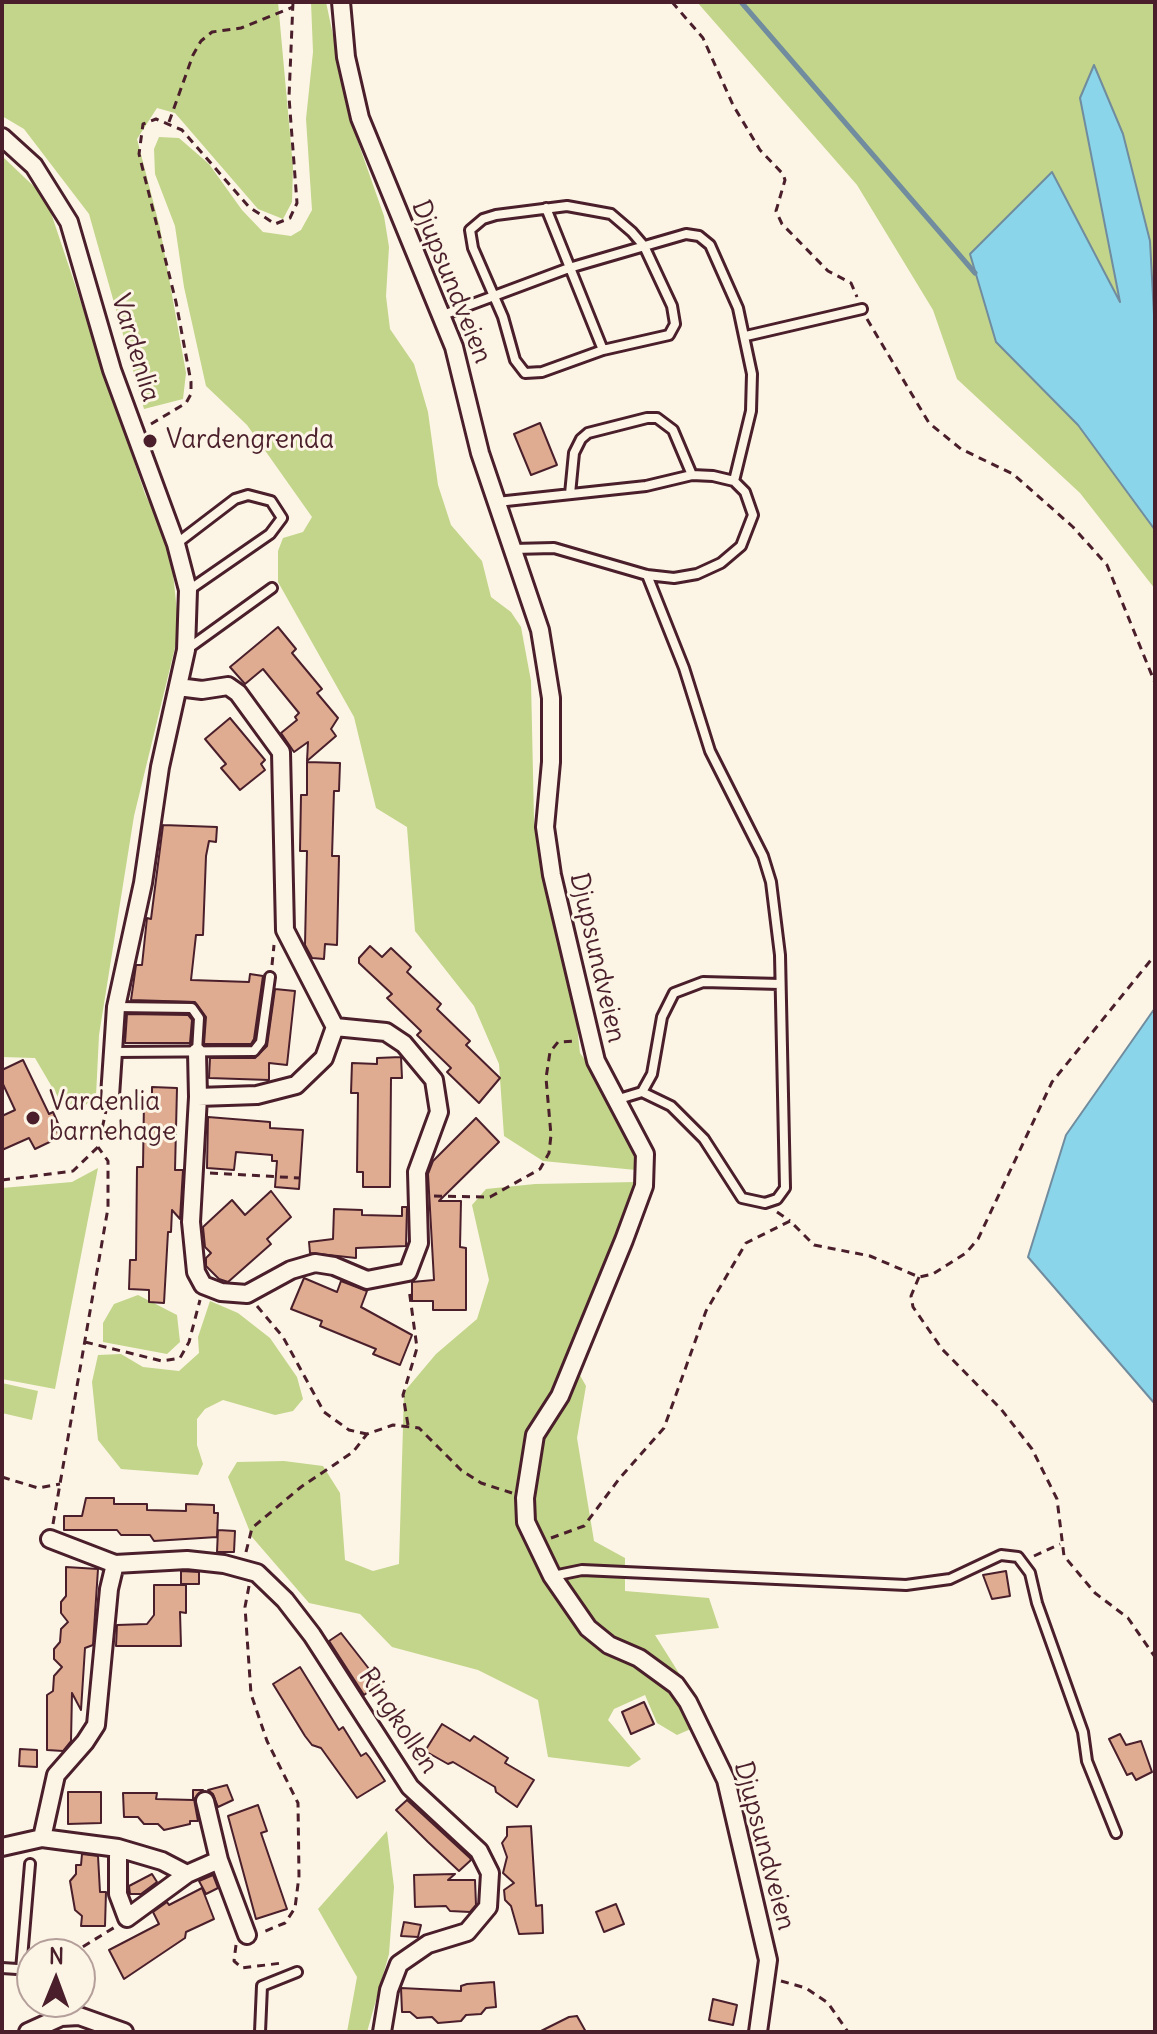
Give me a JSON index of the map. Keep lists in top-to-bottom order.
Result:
{
  "streets": {
    "street": ["Djupsundveien", "Vardenlia", "Ringkollen"]
  },
  "places": ["Vardengrenda", "Vardenlia barnehage"],
  "north": "top"
}
